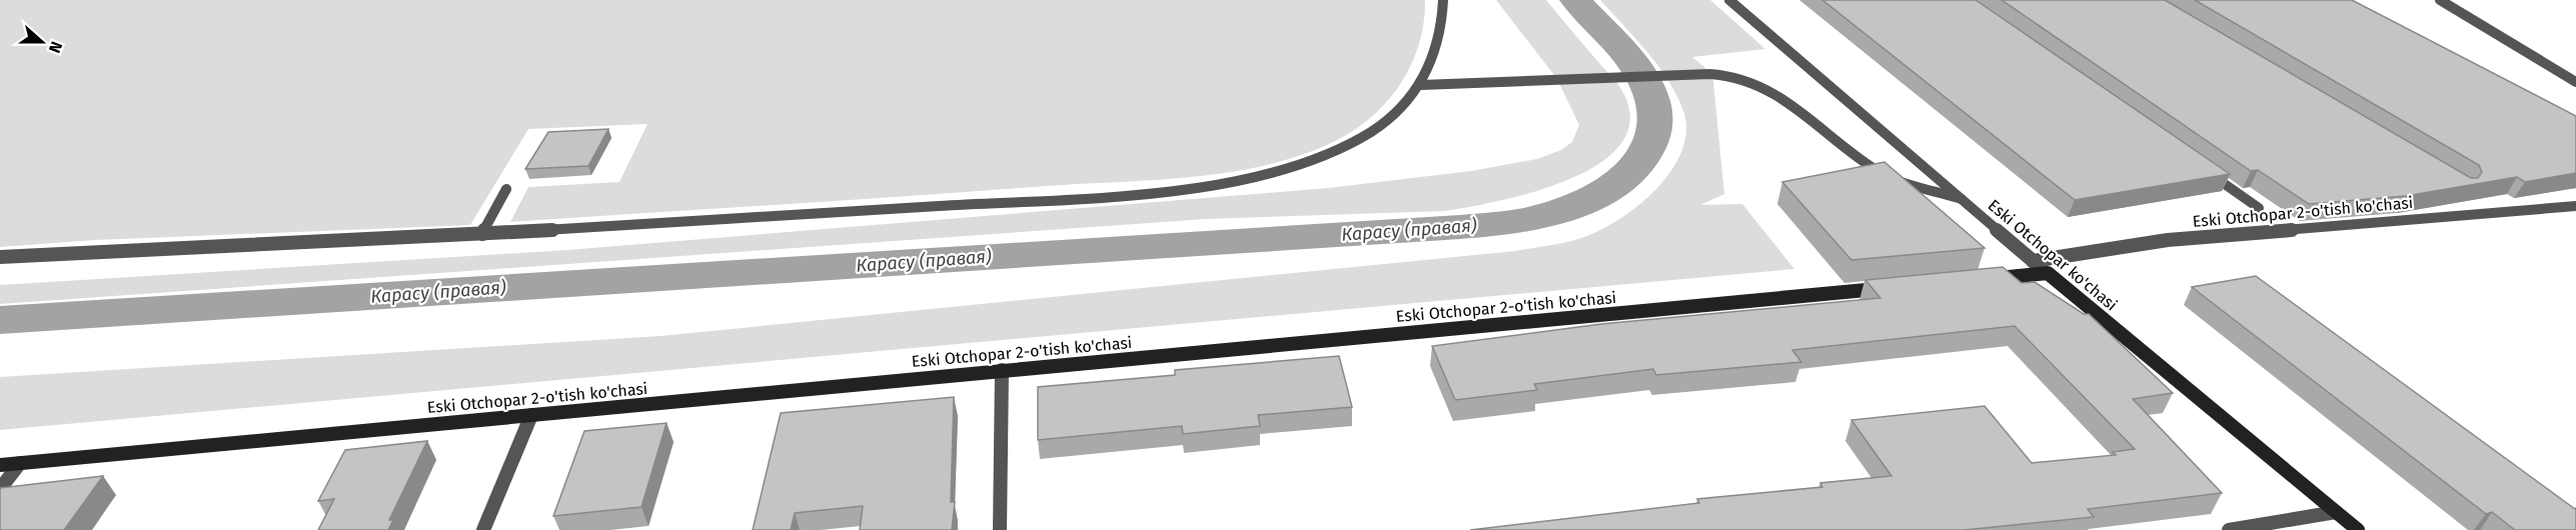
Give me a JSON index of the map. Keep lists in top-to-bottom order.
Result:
{
  "streets": {
    "street": ["Eski Otchopar 2-o'tish ko'chasi", "Eski Otchopar ko'chasi"]
  },
  "crossings": [
    ["Eski Otchopar 2-o'tish ko'chasi", "Eski Otchopar ko'chasi"]
  ],
  "water": ["Карасу (правая)"],
  "north": "right"
}
